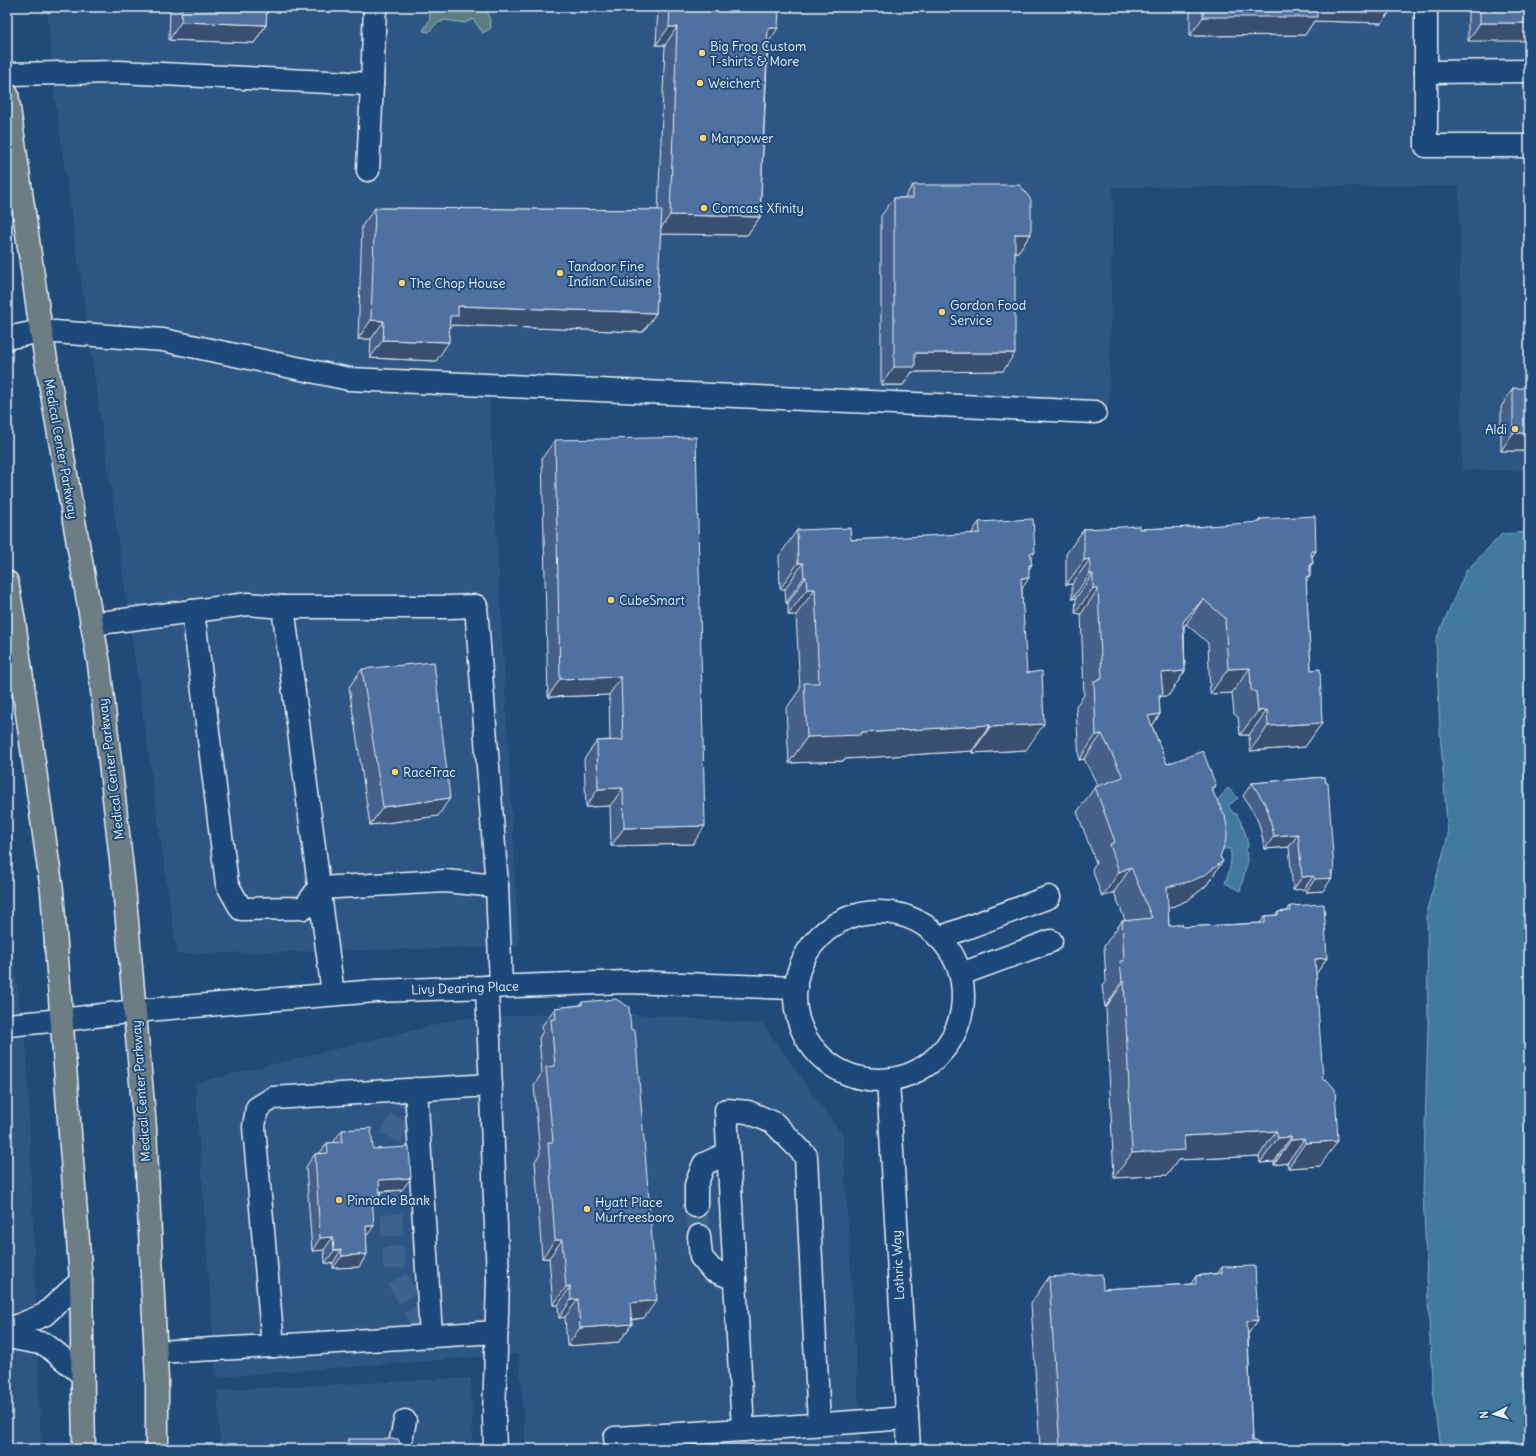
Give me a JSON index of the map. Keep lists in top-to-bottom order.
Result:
{
  "streets": {
    "main road": ["Medical Center Parkway"],
    "street": ["Livy Dearing Place", "Lothric Way"]
  },
  "crossings": [
    ["Medical Center Parkway", "Livy Dearing Place"]
  ],
  "places": [
    "Big Frog Custom T-shirts & More",
    "Weichert",
    "Manpower",
    "Comcast Xfinity",
    "Tandoor Fine Indian Cuisine",
    "The Chop House",
    "Gordon Food Service",
    "Aldi",
    "CubeSmart",
    "RaceTrac",
    "Pinnacle Bank",
    "Hyatt Place Murfreesboro"
  ],
  "north": "left"
}
